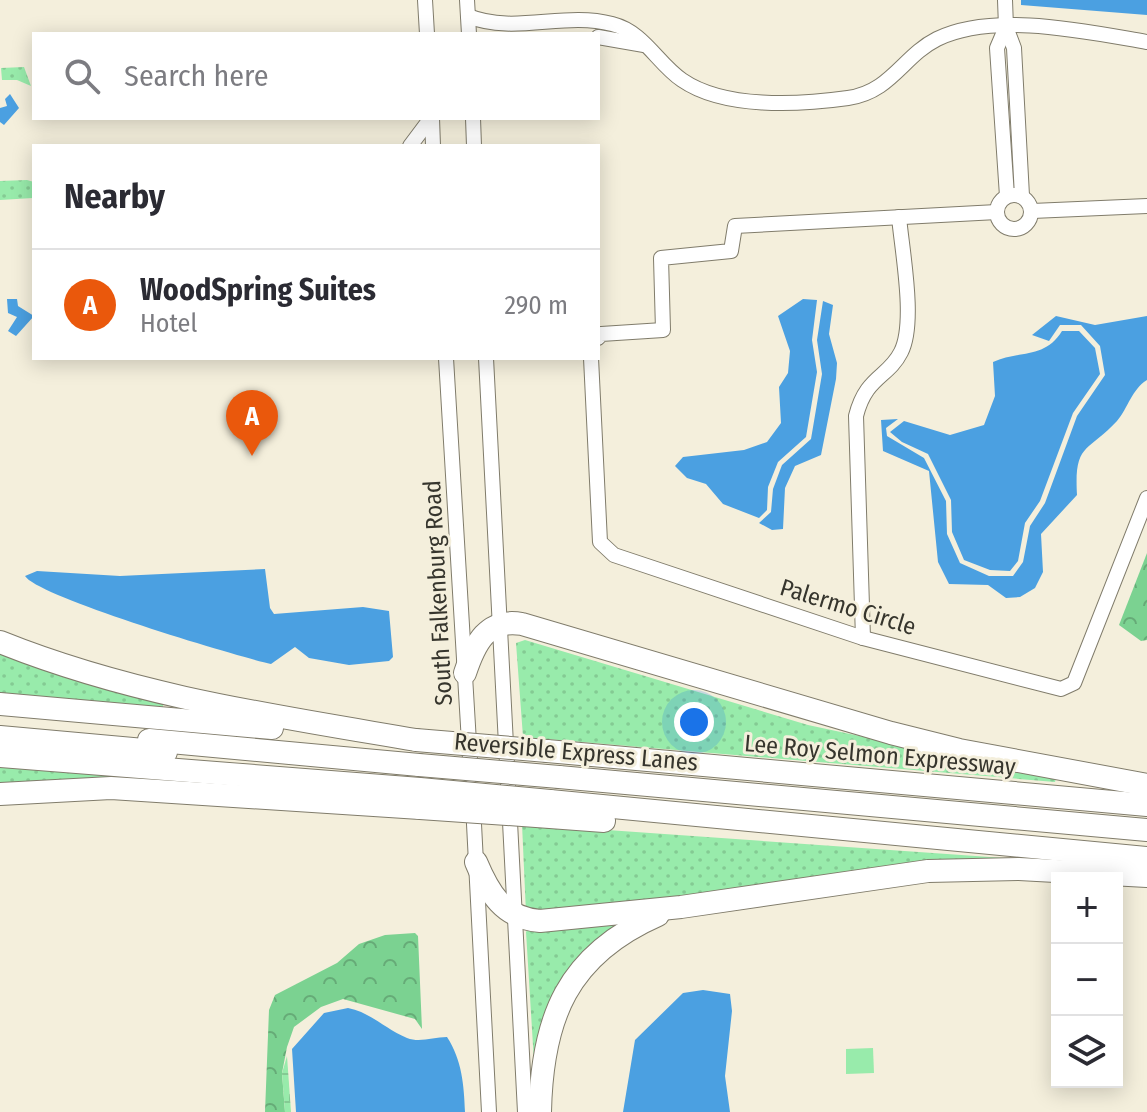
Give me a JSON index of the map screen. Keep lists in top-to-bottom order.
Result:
{
  "streets": {
    "highway": ["Reversible Express Lanes", "Lee Roy Selmon Expressway"],
    "street": ["South Falkenburg Road", "Palermo Circle"]
  },
  "page": {
    "search": "Search here",
    "heading": "Nearby",
    "list": [
      {
        "mark": "A",
        "name": "WoodSpring Suites",
        "note": "Hotel",
        "value": "290 m"
      }
    ],
    "pins": "A",
    "map_buttons": ["+", "−"]
  }
}
